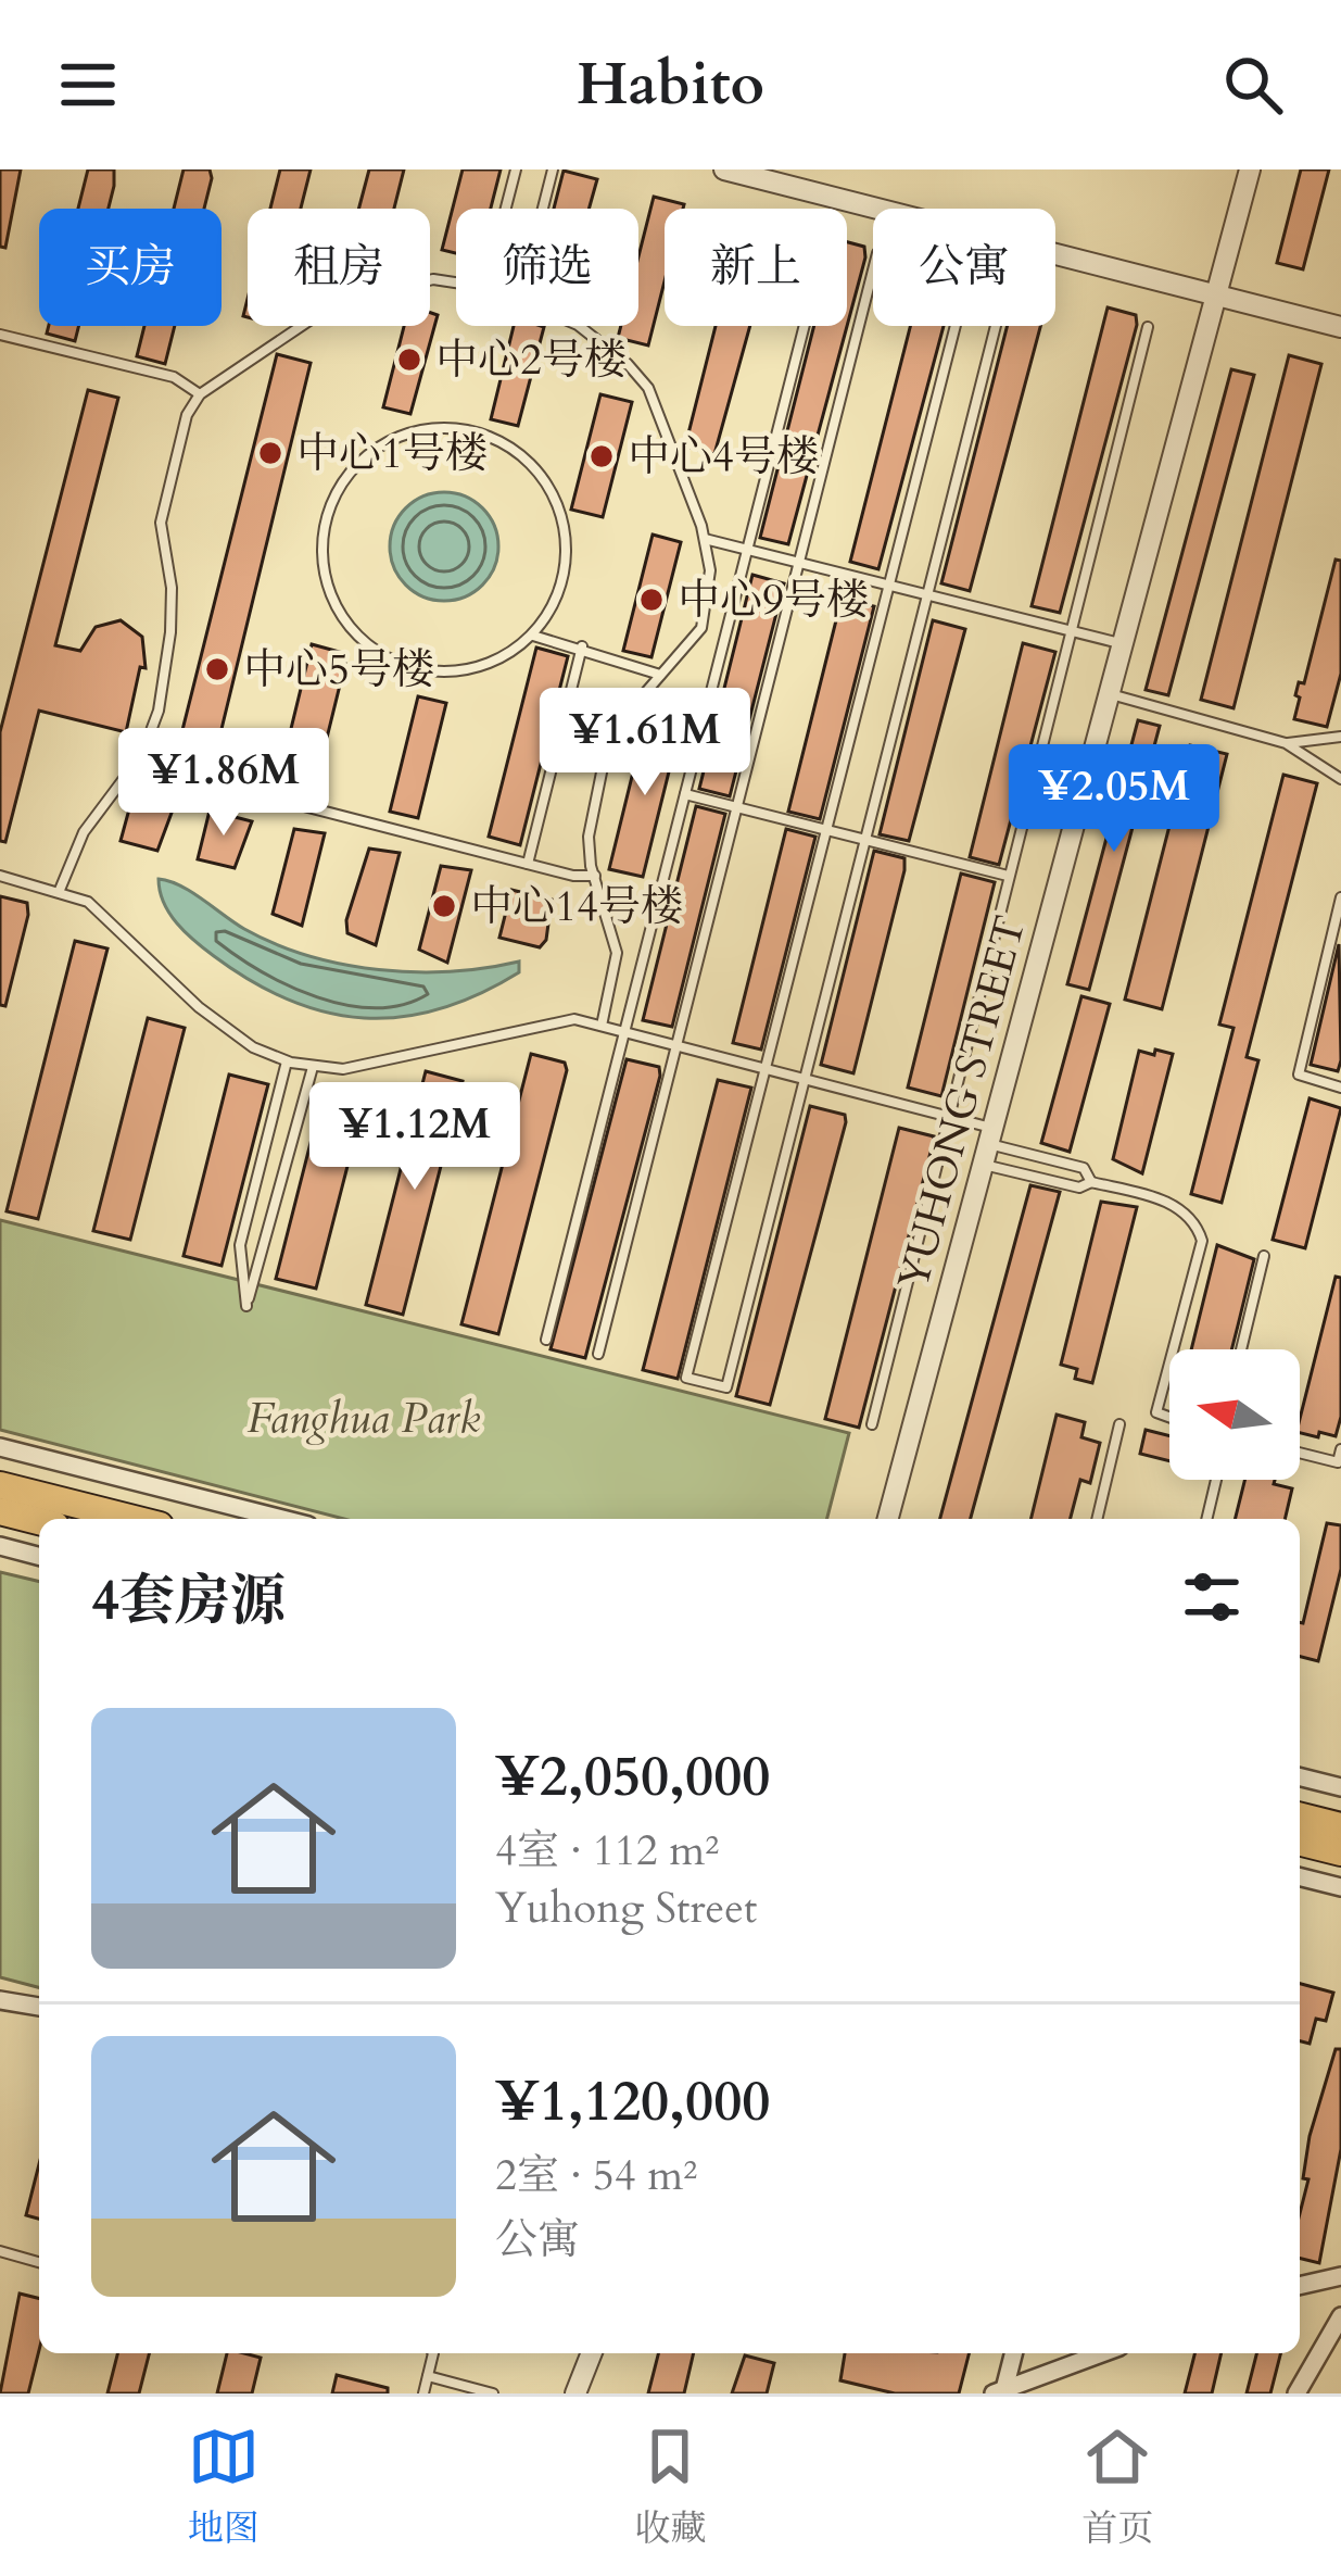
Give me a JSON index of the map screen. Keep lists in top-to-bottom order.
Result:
{
  "streets": {
    "street": ["YUHONG STREET"]
  },
  "parks": ["Fanghua Park"],
  "places": [
    "中心2号楼",
    "中心1号楼",
    "中心4号楼",
    "中心9号楼",
    "中心5号楼",
    "中心14号楼"
  ],
  "north": "left",
  "page": {
    "header": "Habito",
    "chip": [
      "买房",
      "租房",
      "筛选",
      "新上",
      "公寓"
    ],
    "price": [
      "¥1.61M",
      "¥1.86M",
      "¥2.05M",
      "¥1.12M"
    ],
    "heading": "4套房源",
    "list": [
      {
        "name": "¥2,050,000",
        "note": "4室 · 112 m² · Yuhong Street"
      },
      {
        "name": "¥1,120,000",
        "note": "2室 · 54 m² · 公寓"
      }
    ],
    "tabs": ["地图", "收藏", "首页"]
  }
}
